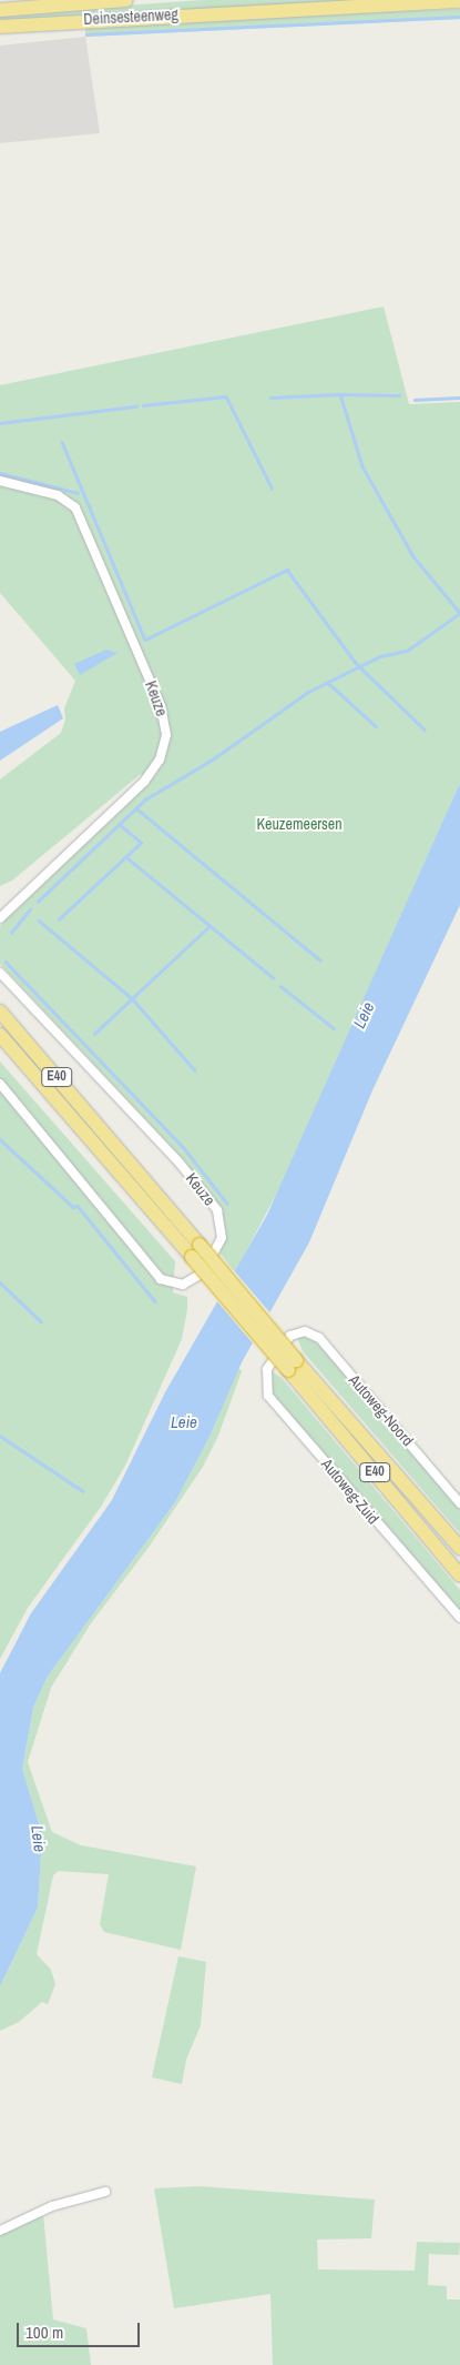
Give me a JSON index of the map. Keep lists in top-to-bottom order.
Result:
{
  "streets": {
    "highway": ["Deinsesteenweg", "E40"],
    "street": ["Keuze", "Autoweg-Noord", "Autoweg-Zuid"]
  },
  "crossings": [
    ["Autoweg-Noord", "Autoweg-Zuid"]
  ],
  "water": ["Leie"],
  "parks": ["Keuzemeersen"],
  "scale_bar": "100 m"
}
